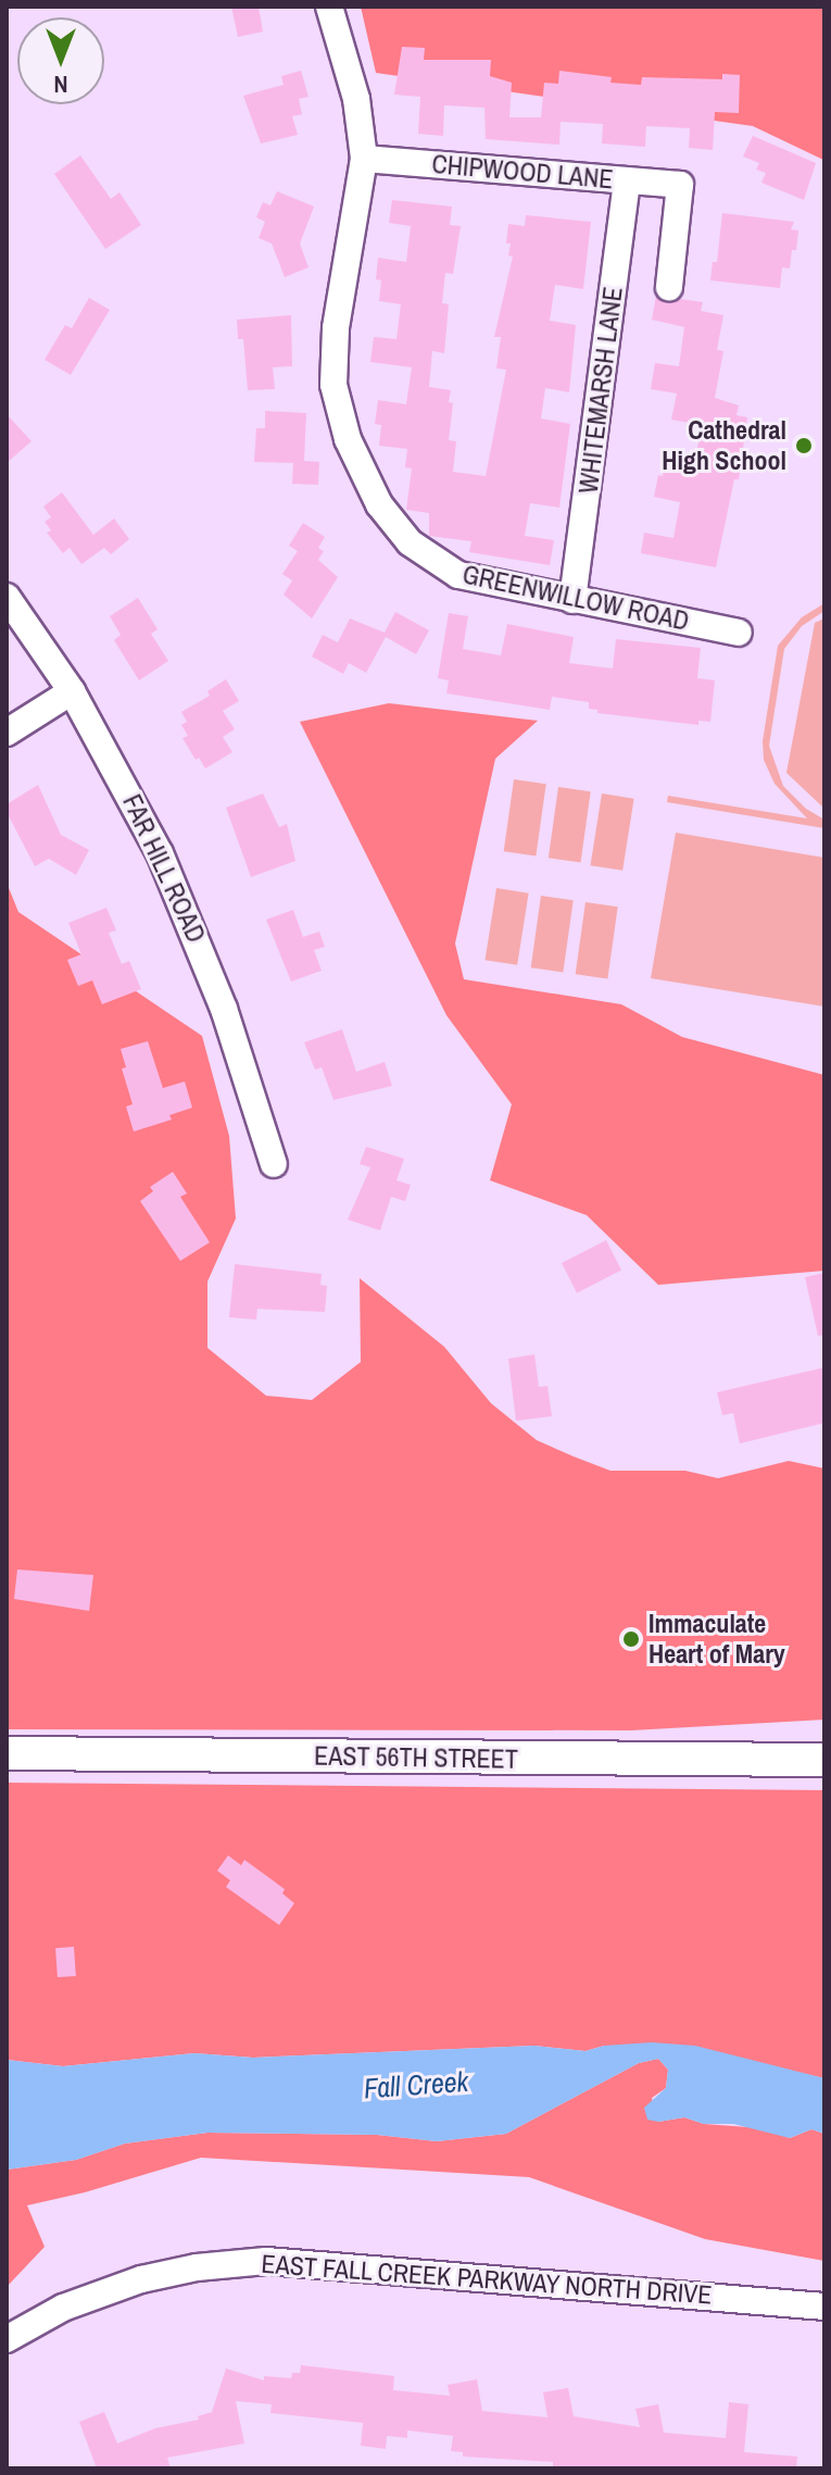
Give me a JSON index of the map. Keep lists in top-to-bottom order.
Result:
{
  "streets": {
    "main road": ["EAST 56TH STREET"],
    "street": [
      "CHIPWOOD LANE",
      "WHITEMARSH LANE",
      "GREENWILLOW ROAD",
      "FAR HILL ROAD",
      "EAST FALL CREEK PARKWAY NORTH DRIVE"
    ]
  },
  "crossings": [
    ["CHIPWOOD LANE", "WHITEMARSH LANE"],
    ["CHIPWOOD LANE", "GREENWILLOW ROAD"],
    ["WHITEMARSH LANE", "GREENWILLOW ROAD"]
  ],
  "water": ["Fall Creek"],
  "places": ["Cathedral High School", "Immaculate Heart of Mary"],
  "north": "bottom"
}
